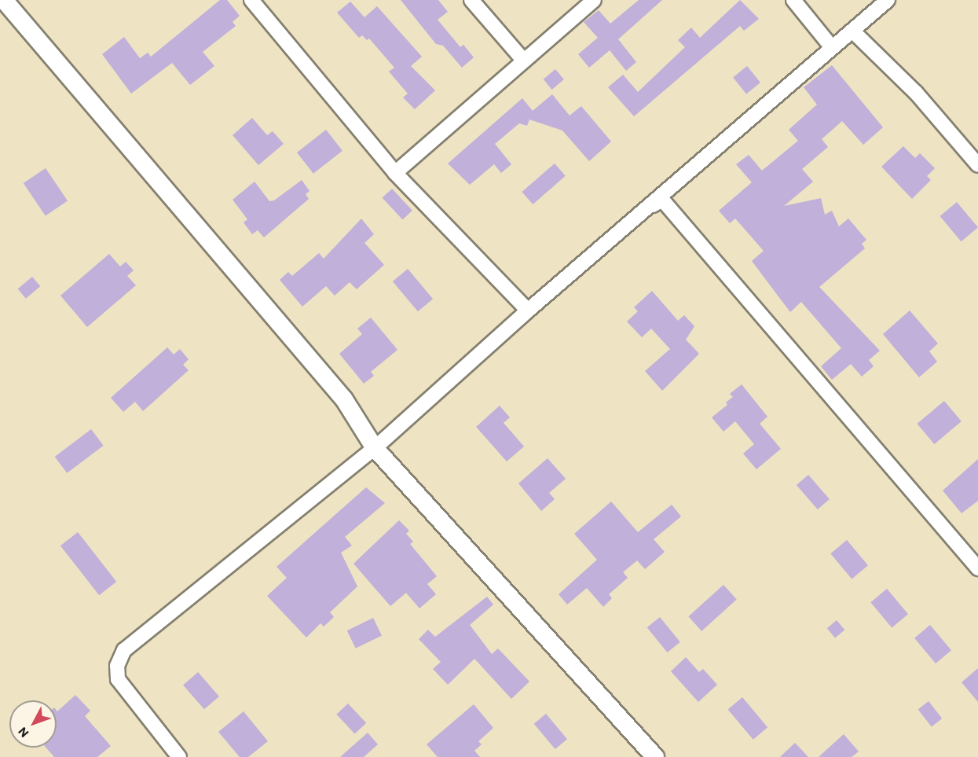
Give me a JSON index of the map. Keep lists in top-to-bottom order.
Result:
{
  "north": "bottom left"
}
